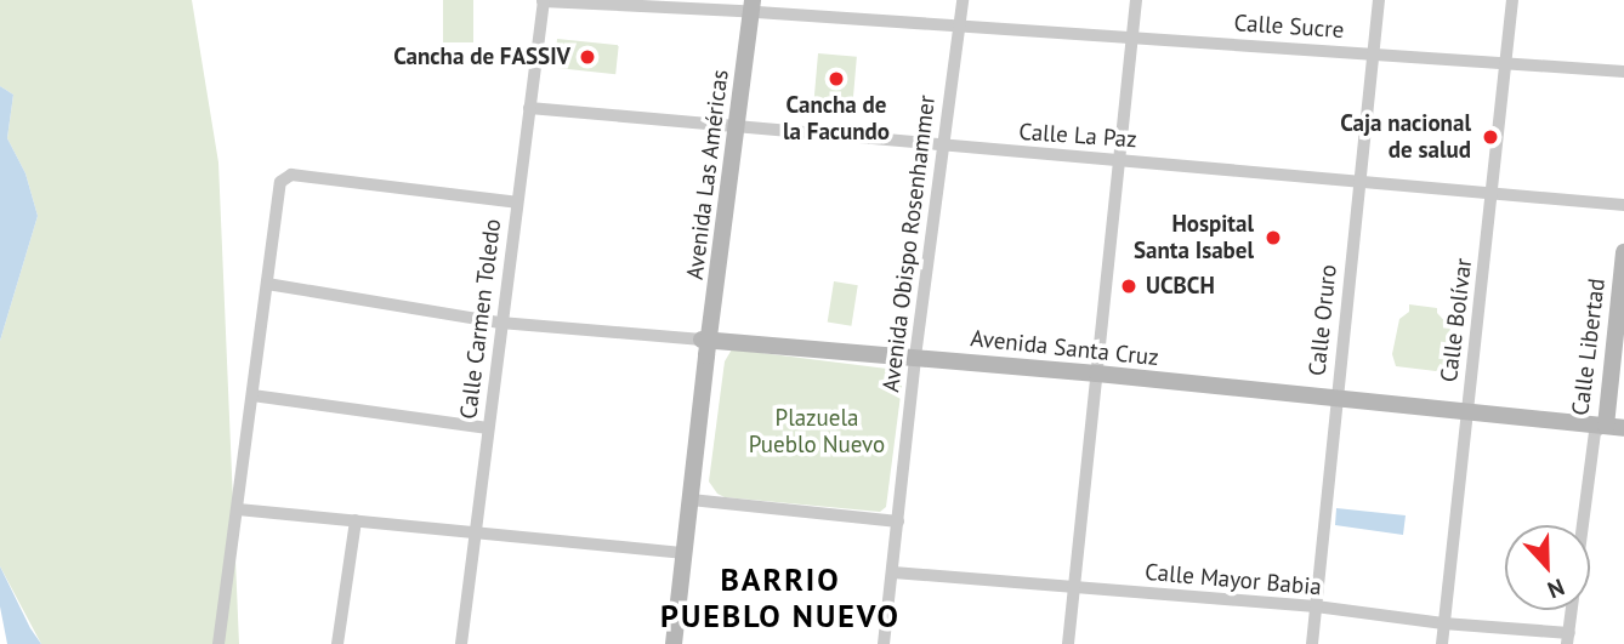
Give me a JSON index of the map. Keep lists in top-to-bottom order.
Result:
{
  "streets": {
    "main road": ["Avenida Las Américas", "Calle Libertad", "Avenida Santa Cruz"],
    "street": [
      "Calle Sucre",
      "Calle La Paz",
      "Avenida Obispo Rosenhammer",
      "Calle Carmen Toledo",
      "Calle Oruro",
      "Calle Bolívar",
      "Calle Mayor Babia"
    ]
  },
  "crossings": [
    ["Calle Sucre", "Avenida Las Américas"],
    ["Calle Sucre", "Avenida Obispo Rosenhammer"],
    ["Calle Sucre", "Calle Carmen Toledo"],
    ["Calle Sucre", "Calle Oruro"],
    ["Calle Sucre", "Calle Bolívar"],
    ["Calle La Paz", "Avenida Las Américas"],
    ["Calle La Paz", "Avenida Obispo Rosenhammer"],
    ["Calle La Paz", "Calle Carmen Toledo"],
    ["Calle La Paz", "Calle Oruro"],
    ["Calle La Paz", "Calle Bolívar"],
    ["Avenida Las Américas", "Avenida Santa Cruz"],
    ["Avenida Obispo Rosenhammer", "Avenida Santa Cruz"],
    ["Avenida Obispo Rosenhammer", "Calle Mayor Babia"],
    ["Calle Carmen Toledo", "Avenida Santa Cruz"],
    ["Calle Oruro", "Avenida Santa Cruz"],
    ["Calle Oruro", "Calle Mayor Babia"],
    ["Calle Bolívar", "Avenida Santa Cruz"],
    ["Calle Bolívar", "Calle Mayor Babia"],
    ["Calle Libertad", "Avenida Santa Cruz"],
    ["Calle Libertad", "Calle Mayor Babia"]
  ],
  "districts": ["BARRIO PUEBLO NUEVO"],
  "parks": ["Plazuela Pueblo Nuevo"],
  "places": [
    "Cancha de FASSIV",
    "Cancha de la Facundo",
    "Caja nacional de salud",
    "Hospital Santa Isabel",
    "UCBCH"
  ],
  "north": "bottom"
}
